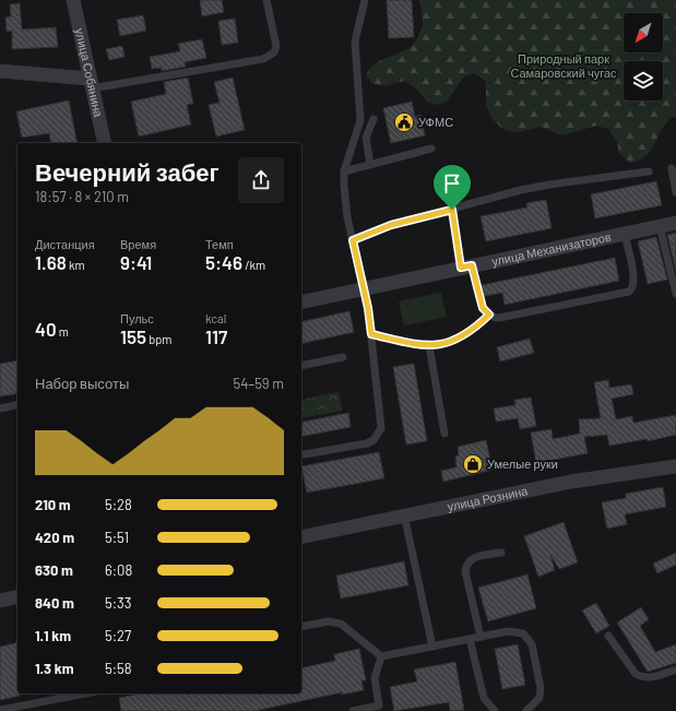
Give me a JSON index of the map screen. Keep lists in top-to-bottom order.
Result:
{
  "streets": {
    "street": ["улица Собянина", "улица Механизаторов", "улица Рознина"]
  },
  "parks": ["Природный парк Самаровский чугас"],
  "places": {
    "public building": ["УФМС"],
    "shop": ["Умелые руки"]
  },
  "north": "bottom left",
  "page": {
    "heading": ["Вечерний забег", "18:57 · 8 × 210 m"],
    "stats": [
      ["Дистанция", "1.68 km"],
      ["Время", "9:41"],
      ["Темп", "5:46 /km"],
      ["40 m"],
      ["Пульс", "155 bpm"],
      ["kcal", "117"]
    ],
    "chart": ["Набор высоты", "54–59 m"],
    "list": [
      {
        "name": "210 m",
        "note": "5:28"
      },
      {
        "name": "420 m",
        "note": "5:51"
      },
      {
        "name": "630 m",
        "note": "6:08"
      },
      {
        "name": "840 m",
        "note": "5:33"
      },
      {
        "name": "1.1 km",
        "note": "5:27"
      },
      {
        "name": "1.3 km",
        "note": "5:58"
      }
    ]
  }
}
